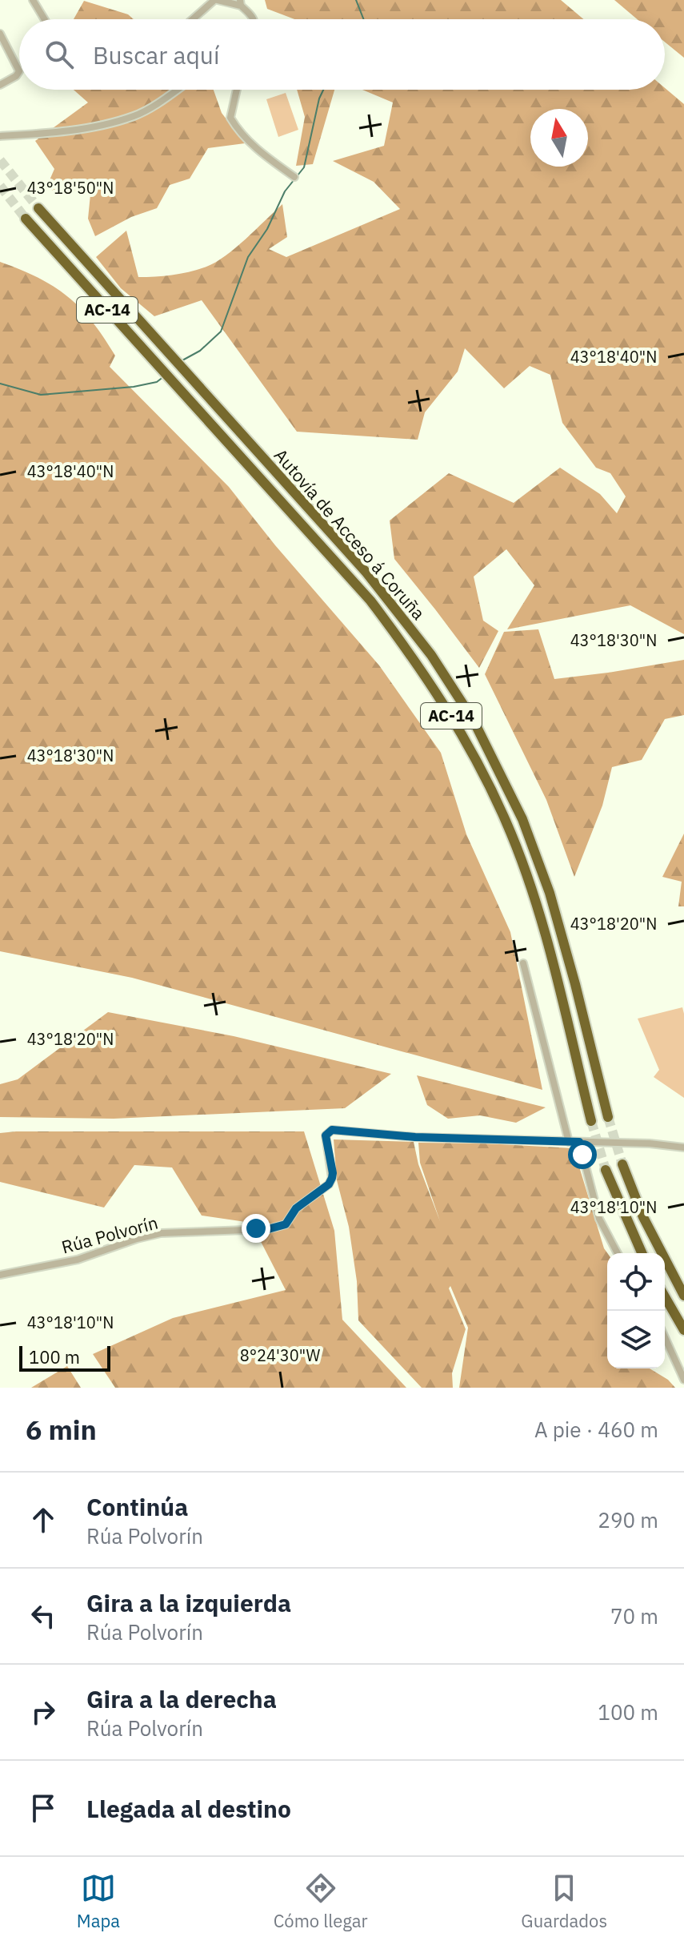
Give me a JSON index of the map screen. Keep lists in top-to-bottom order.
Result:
{
  "streets": {
    "highway": ["AC-14", "Autovía de Acceso á Coruña"],
    "street": ["Rúa Polvorín"]
  },
  "scale_bar": "100 m",
  "north": "top",
  "page": {
    "search": "Buscar aquí",
    "scale": "100 m",
    "heading": ["6 min", "A pie · 460 m"],
    "list": [
      ["Continúa", "Rúa Polvorín", "290 m"],
      ["Gira a la izquierda", "Rúa Polvorín", "70 m"],
      ["Gira a la derecha", "Rúa Polvorín", "100 m"],
      "Llegada al destino"
    ],
    "nav": ["Mapa", "Cómo llegar", "Guardados"]
  },
  "coordinates": [
    "43°18'50\"N",
    "43°18'40\"N",
    "43°18'30\"N",
    "43°18'20\"N",
    "43°18'10\"N",
    "8°24'30\"W"
  ]
}
